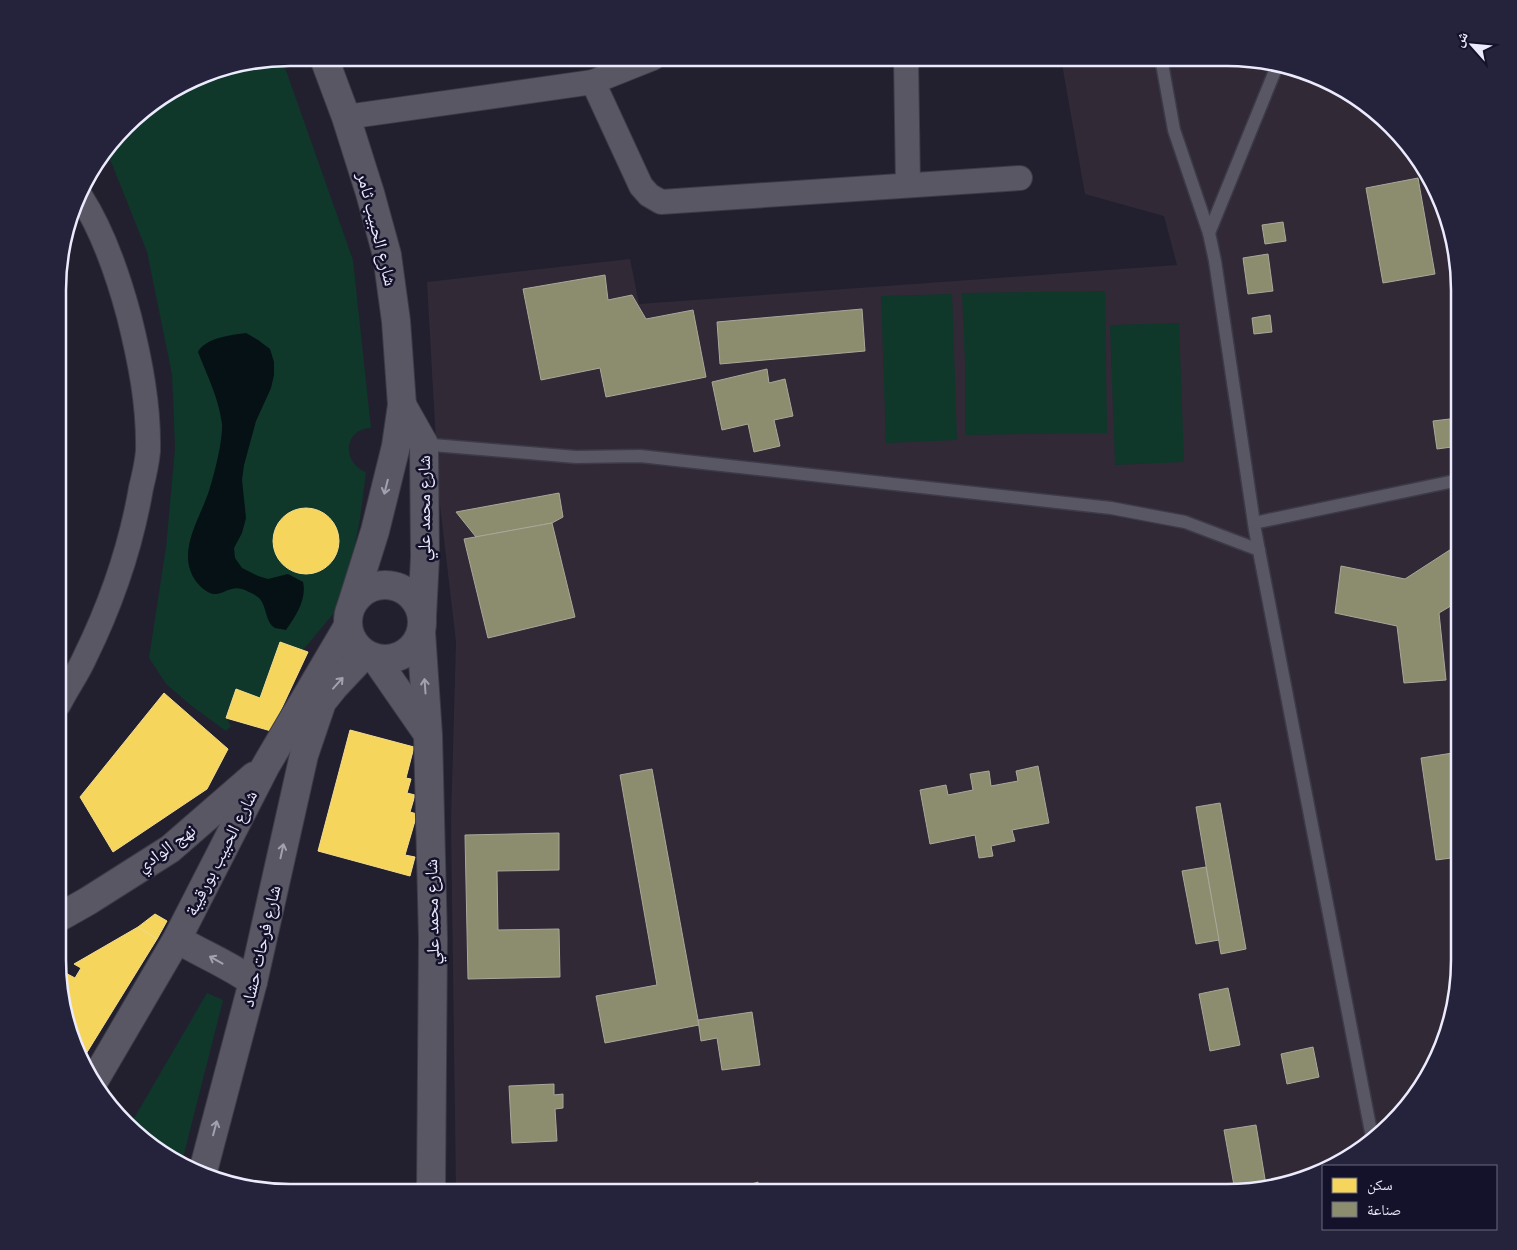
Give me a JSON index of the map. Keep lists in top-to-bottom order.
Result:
{
  "streets": {
    "street": [
      "شارع الحبيب ثامر",
      "شارع محمد علي",
      "نهج الوادي",
      "شارع الحبيب بورقيبة",
      "شارع فرحات حشاد"
    ]
  },
  "crossings": [
    ["شارع الحبيب ثامر", "شارع محمد علي"],
    ["شارع الحبيب ثامر", "شارع الحبيب بورقيبة"],
    ["شارع محمد علي", "شارع الحبيب بورقيبة"],
    ["شارع محمد علي", "شارع فرحات حشاد"],
    ["نهج الوادي", "شارع الحبيب بورقيبة"],
    ["شارع الحبيب بورقيبة", "شارع فرحات حشاد"]
  ],
  "one_way": ["شارع فرحات حشاد"],
  "legend": ["سكن", "صناعة"],
  "north": "top left"
}
